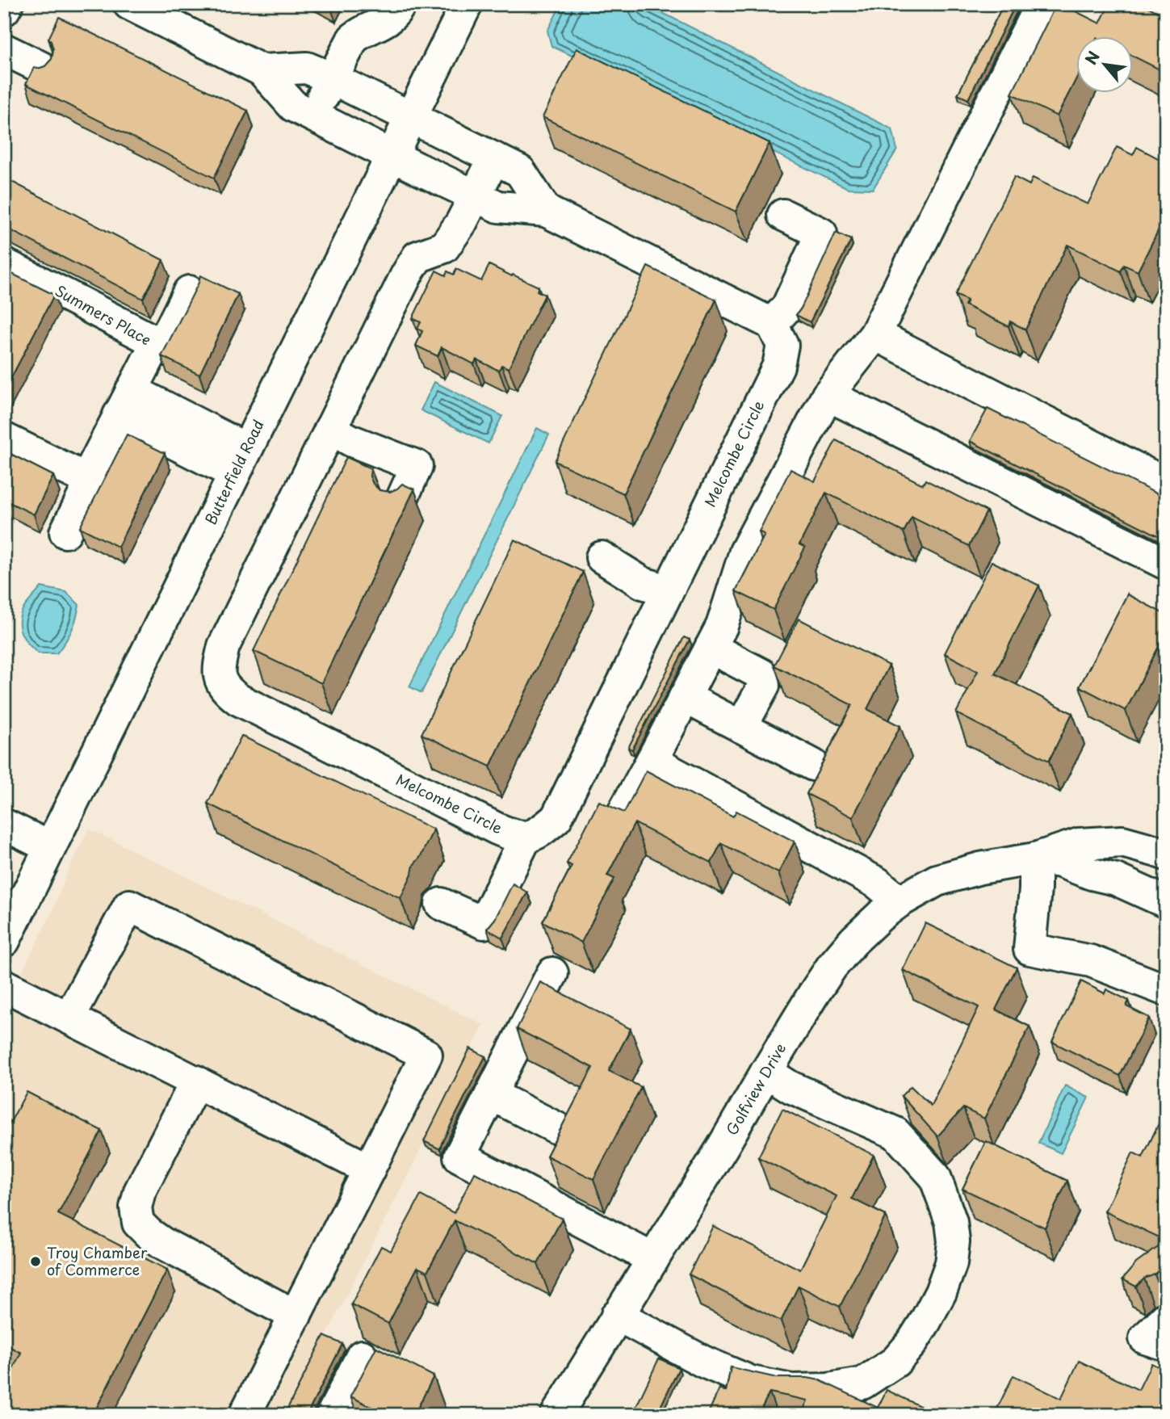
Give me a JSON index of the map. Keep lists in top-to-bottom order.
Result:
{
  "streets": {
    "street": [
      "Summers Place",
      "Melcombe Circle",
      "Butterfield Road",
      "Golfview Drive"
    ]
  },
  "places": ["Troy Chamber of Commerce"],
  "north": "top left"
}
